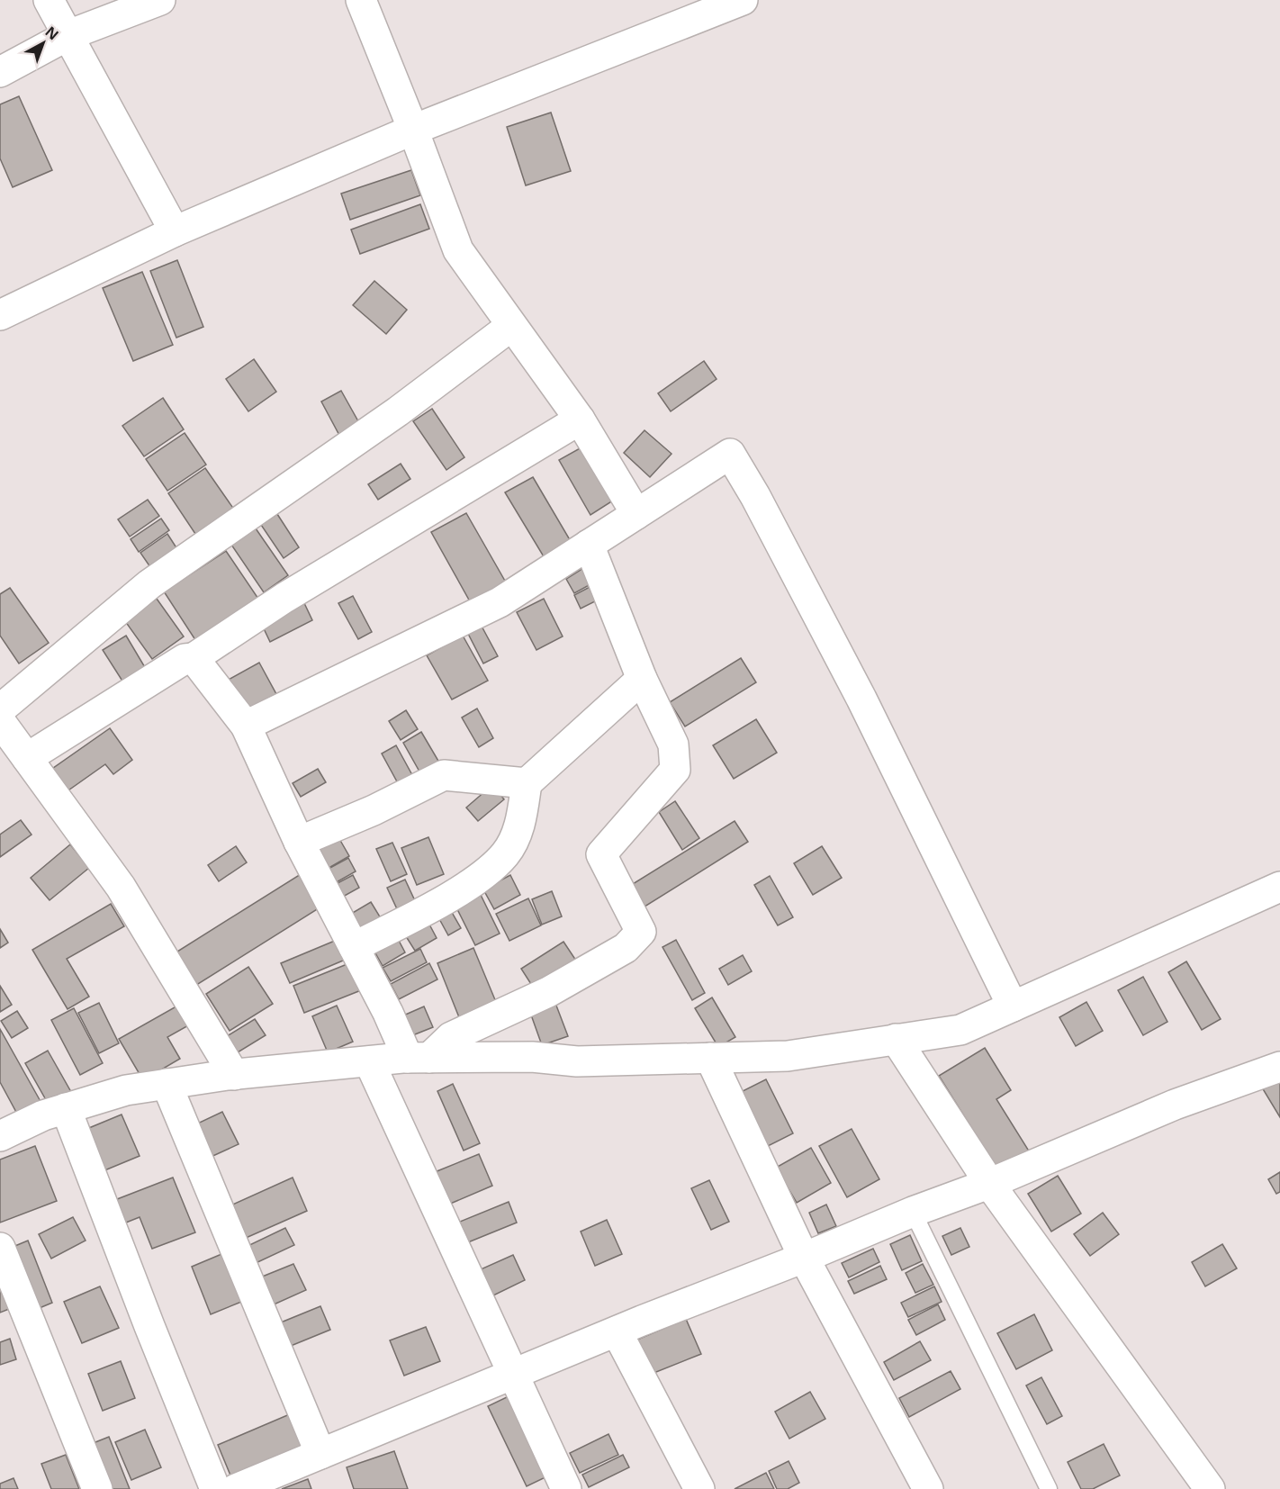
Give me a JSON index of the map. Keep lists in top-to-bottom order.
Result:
{
  "north": "top right"
}
